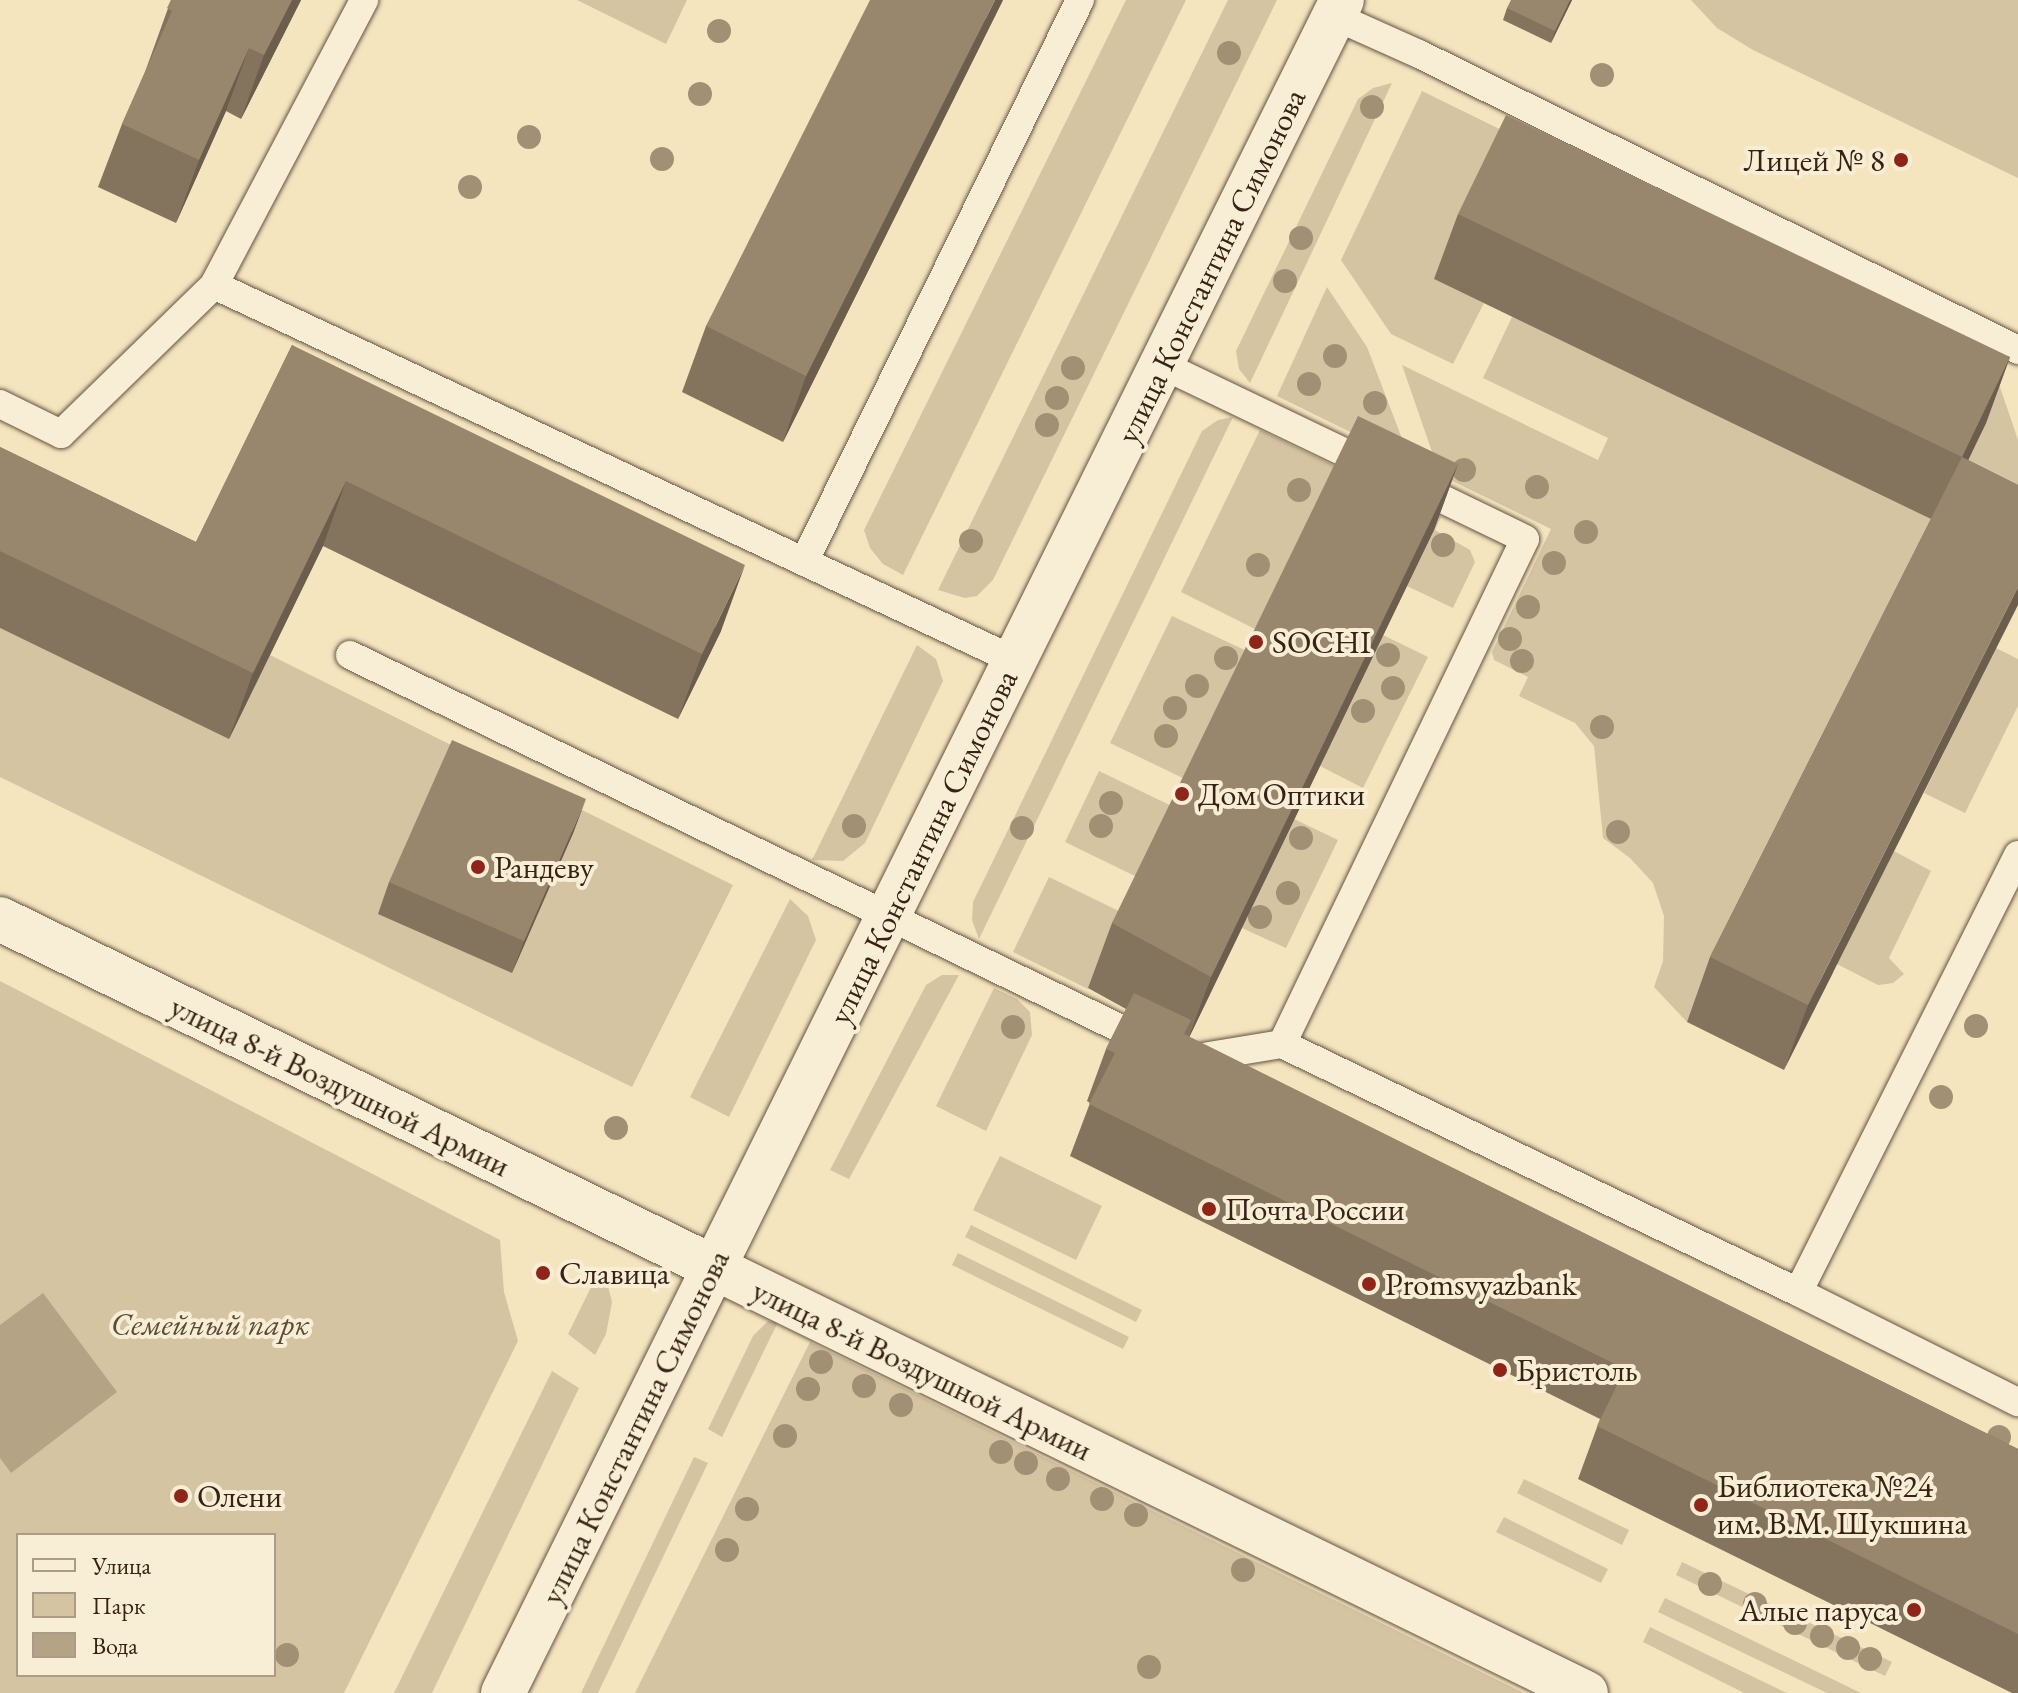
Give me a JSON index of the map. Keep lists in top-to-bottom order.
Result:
{
  "streets": {
    "main road": ["улица Константина Симонова", "улица 8-й Воздушной Армии"]
  },
  "crossings": [
    ["улица Константина Симонова", "улица 8-й Воздушной Армии"]
  ],
  "parks": ["Семейный парк"],
  "places": [
    "Лицей № 8",
    "SOCHI",
    "Дом Оптики",
    "Рандеву",
    "Почта России",
    "Славица",
    "Promsvyazbank",
    "Бристоль",
    "Олени",
    "Библиотека №24 им. В.М. Шукшина",
    "Алые паруса"
  ],
  "legend": ["Улица", "Парк", "Вода"]
}
